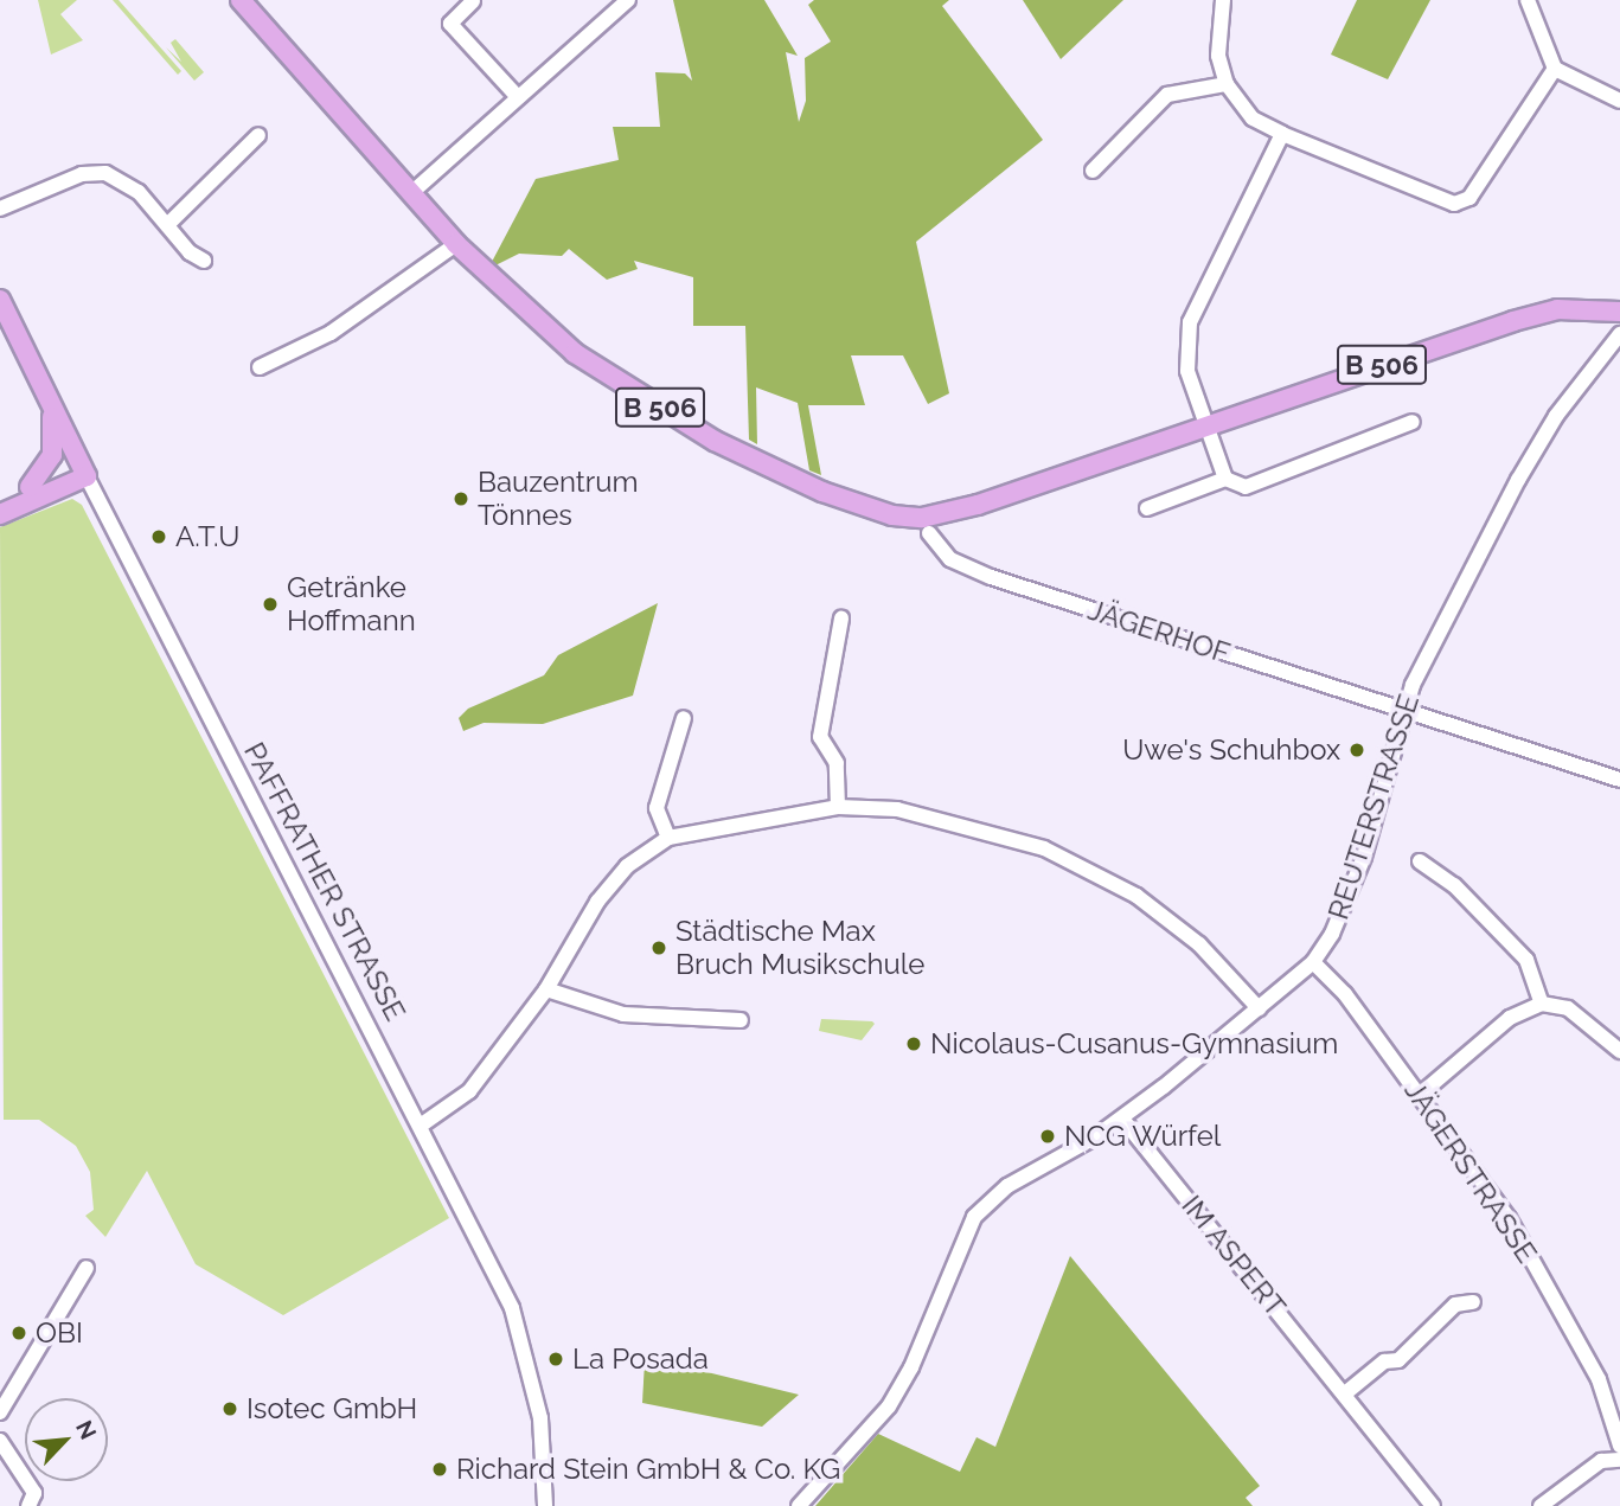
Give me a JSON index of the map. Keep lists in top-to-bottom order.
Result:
{
  "streets": {
    "main road": ["B 506", "PAFFRATHER STRASSE"],
    "street": [
      "JÄGERHOF",
      "REUTERSTRASSE",
      "JÄGERSTRASSE",
      "IM ASPERT"
    ]
  },
  "crossings": [
    ["JÄGERHOF", "REUTERSTRASSE"],
    ["REUTERSTRASSE", "JÄGERSTRASSE"],
    ["REUTERSTRASSE", "IM ASPERT"]
  ],
  "places": [
    "Bauzentrum Tönnes",
    "A.T.U",
    "Getränke Hoffmann",
    "Uwe's Schuhbox",
    "Städtische Max Bruch Musikschule",
    "Nicolaus-Cusanus-Gymnasium",
    "NCG Würfel",
    "OBI",
    "La Posada",
    "Isotec GmbH",
    "Richard Stein GmbH & Co. KG"
  ],
  "north": "top right"
}
